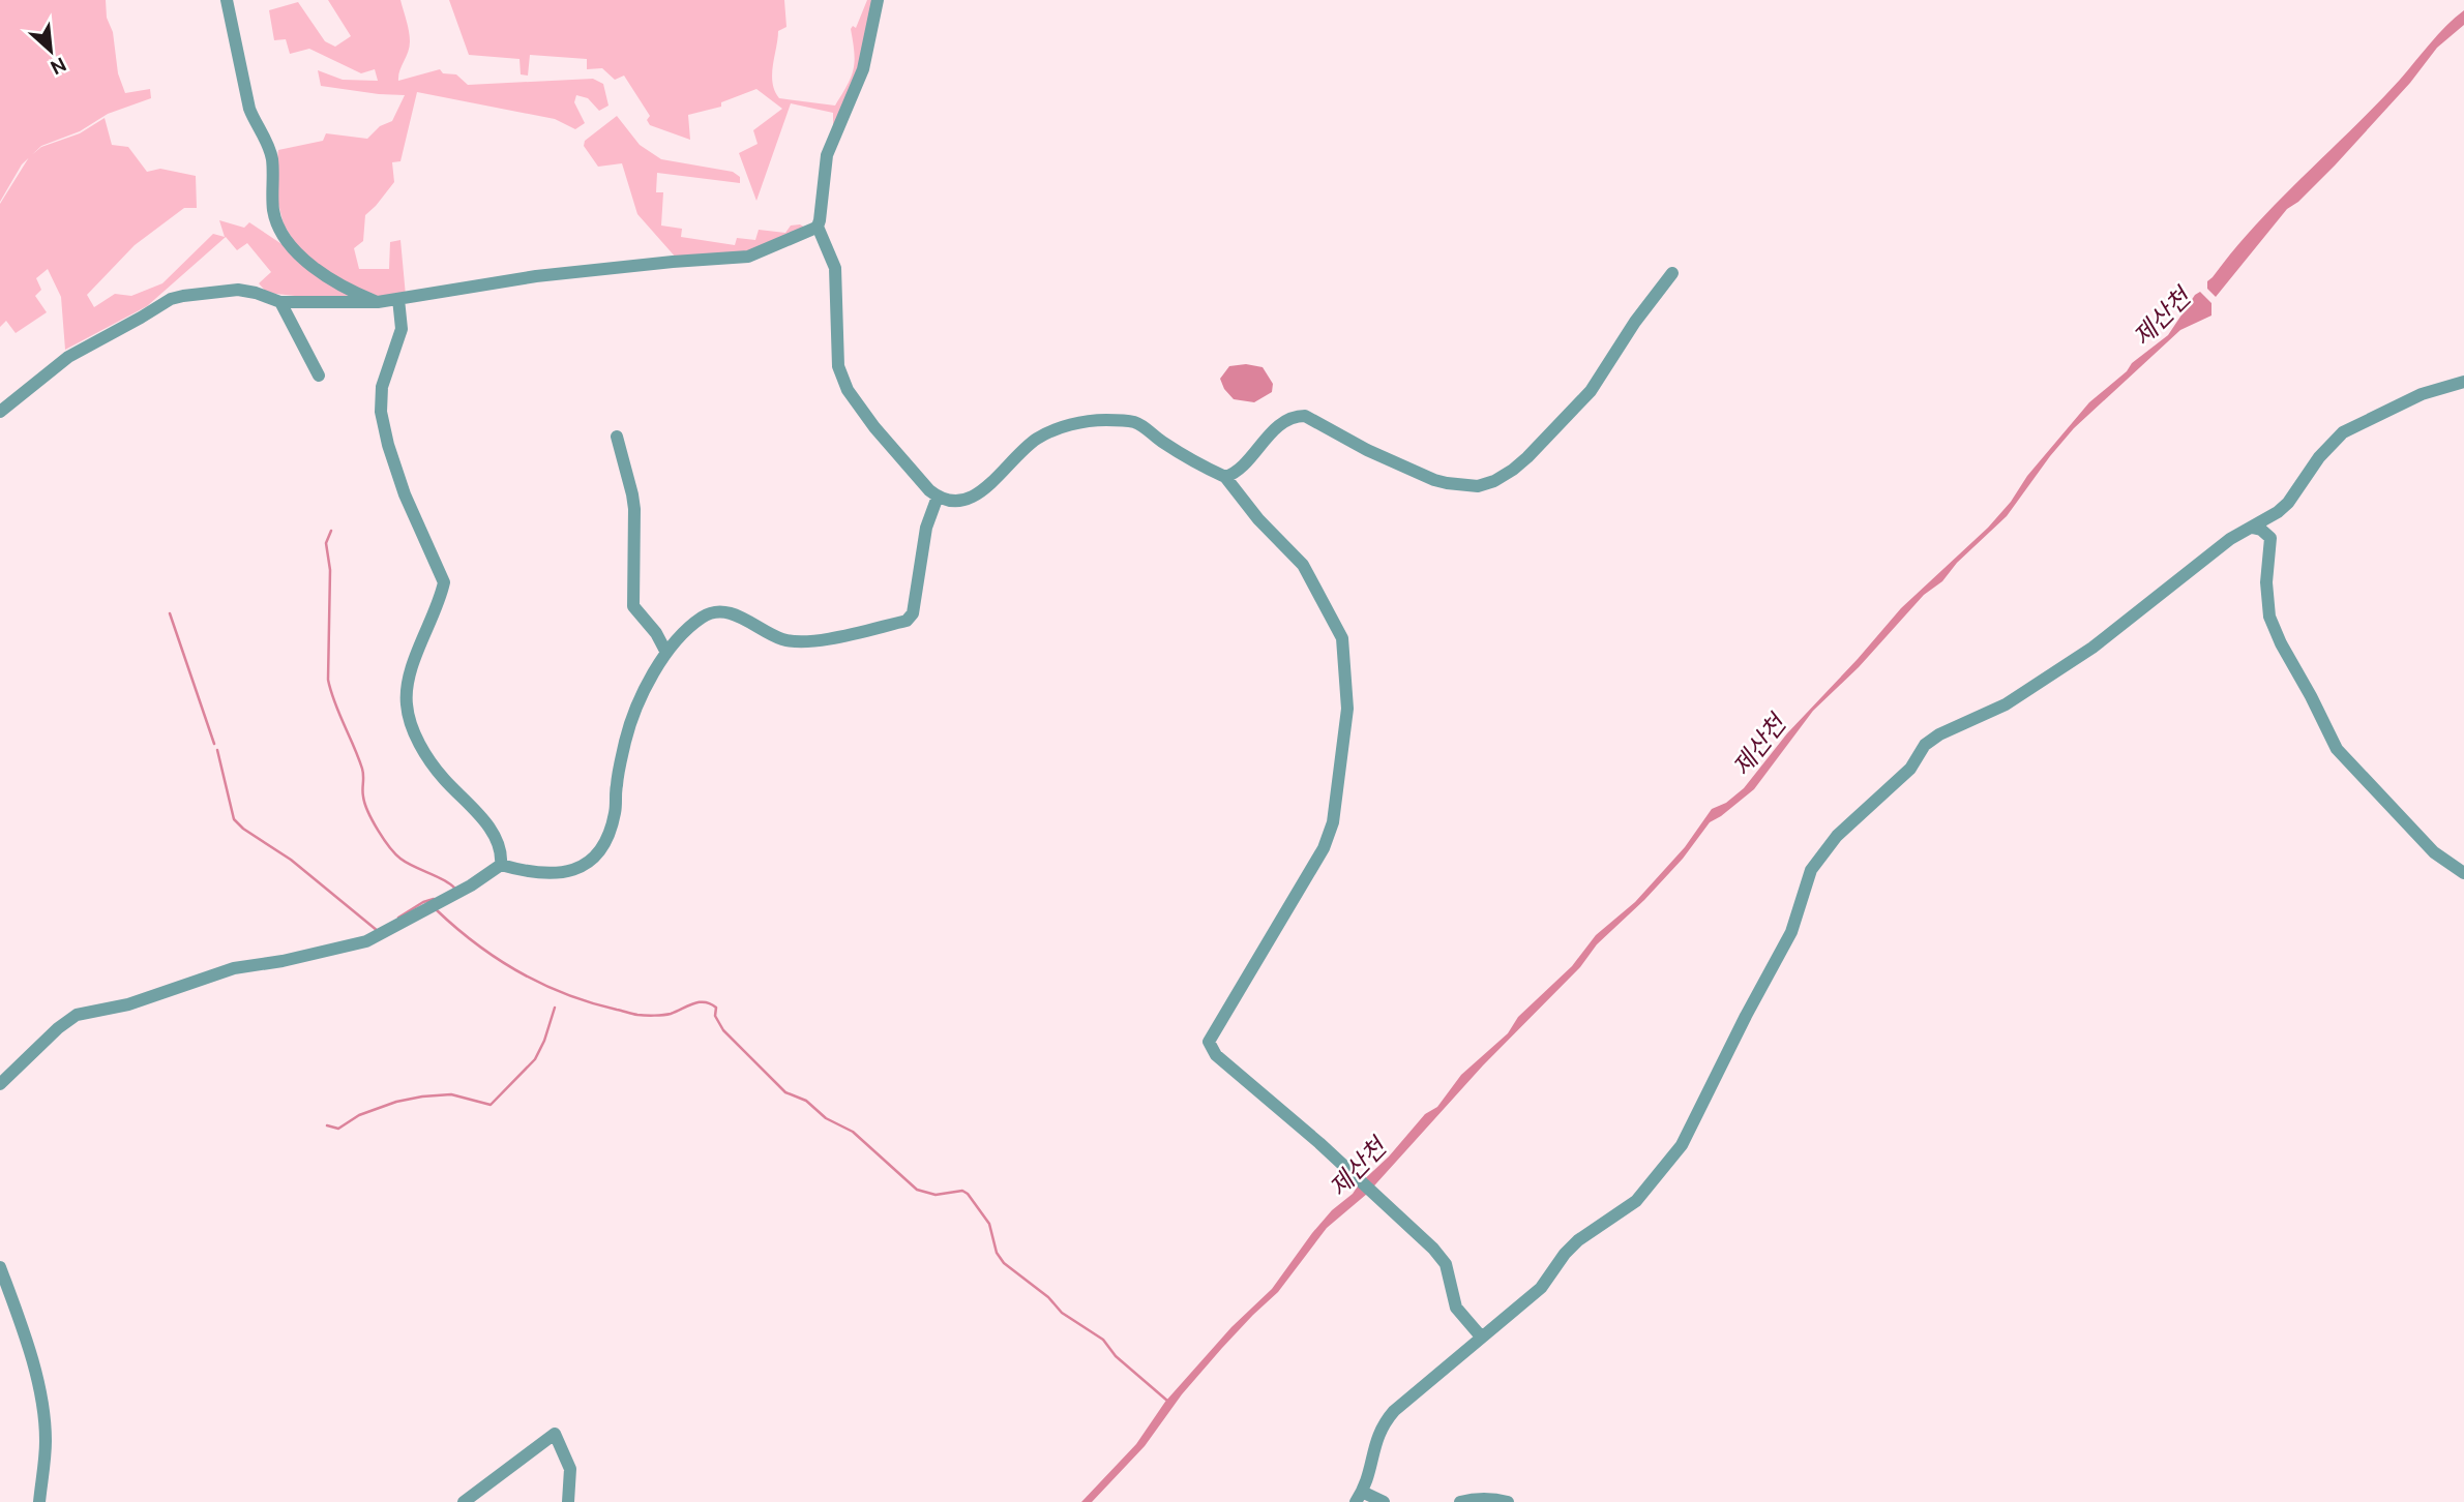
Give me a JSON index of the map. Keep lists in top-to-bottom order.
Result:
{
  "water": ["제산천"],
  "north": "bottom right"
}
